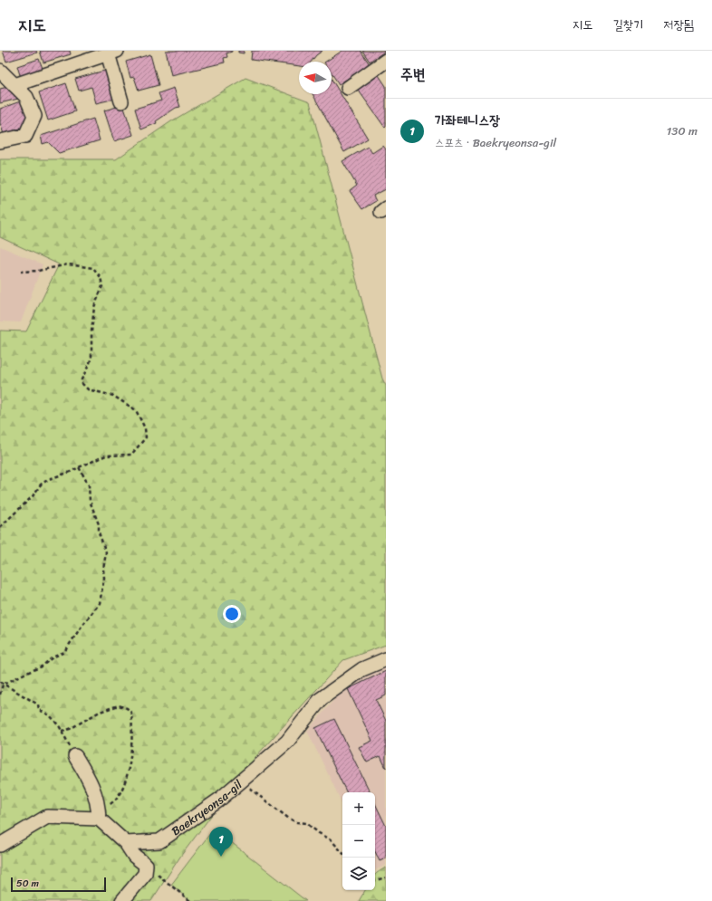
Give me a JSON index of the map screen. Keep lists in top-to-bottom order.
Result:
{
  "streets": {
    "street": ["Baekryeonsa-gil"]
  },
  "scale_bar": "50 m",
  "north": "left",
  "page": {
    "header": "지도",
    "nav": ["지도", "길찾기", "저장됨"],
    "heading": "주변",
    "list": [
      {
        "mark": "1",
        "name": "가좌테니스장",
        "note": "스포츠 · Baekryeonsa-gil",
        "value": "130 m"
      }
    ],
    "map_buttons": ["+", "−"],
    "pins": "1",
    "scale": "50 m"
  }
}
